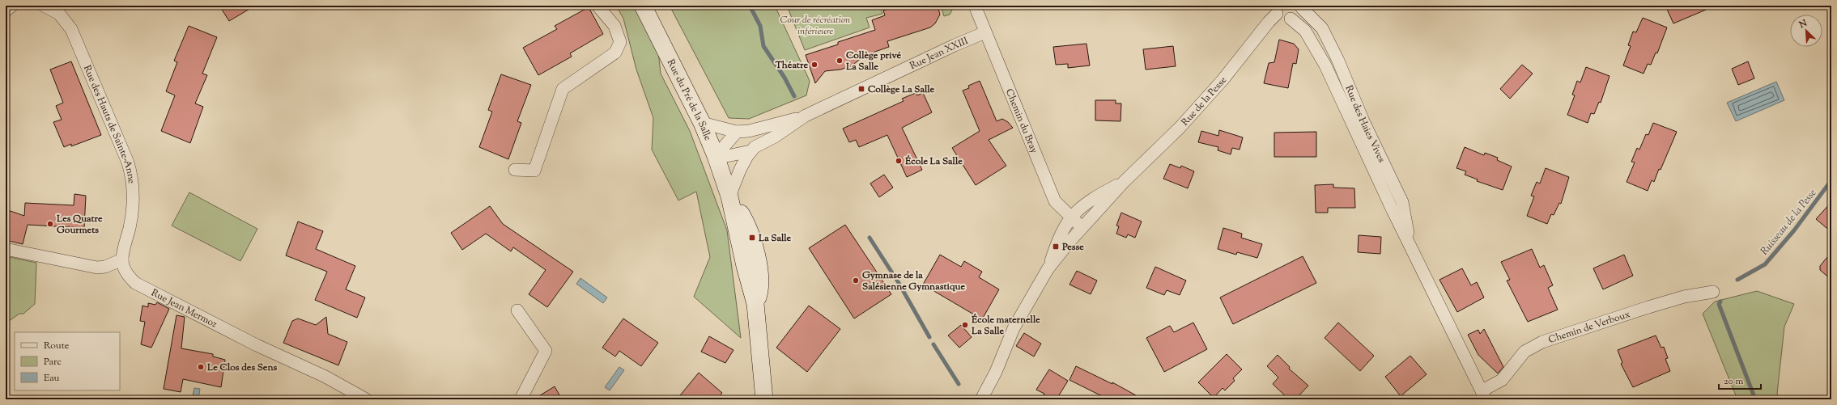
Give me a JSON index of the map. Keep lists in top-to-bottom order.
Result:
{
  "streets": {
    "main road": ["Rue du Pré de la Salle"],
    "street": [
      "Rue Jean XXIII",
      "Rue de la Pesse",
      "Chemin du Bray",
      "Rue des Haies Vives",
      "Rue des Hauts de Sainte-Anne",
      "Rue Jean Mermoz",
      "Chemin de Verboux"
    ]
  },
  "crossings": [
    ["Rue Jean XXIII", "Rue du Pré de la Salle"],
    ["Rue Jean XXIII", "Chemin du Bray"],
    ["Rue de la Pesse", "Chemin du Bray"],
    ["Rue de la Pesse", "Rue des Haies Vives"],
    ["Rue des Haies Vives", "Chemin de Verboux"],
    ["Rue des Hauts de Sainte-Anne", "Rue Jean Mermoz"]
  ],
  "water": ["Ruisseau de la Pesse"],
  "parks": ["Cour de récréation inférieure"],
  "places": {
    "other": [
      "Collège privé La Salle",
      "Théatre",
      "École La Salle",
      "Les Quatre Gourmets",
      "Gymnase de la Salésienne Gymnastique",
      "École maternelle La Salle",
      "Le Clos des Sens"
    ],
    "transit": ["Collège La Salle", "La Salle", "Pesse"]
  },
  "legend": ["Route", "Parc", "Eau"],
  "scale_bar": "20 m",
  "north": "top left"
}
